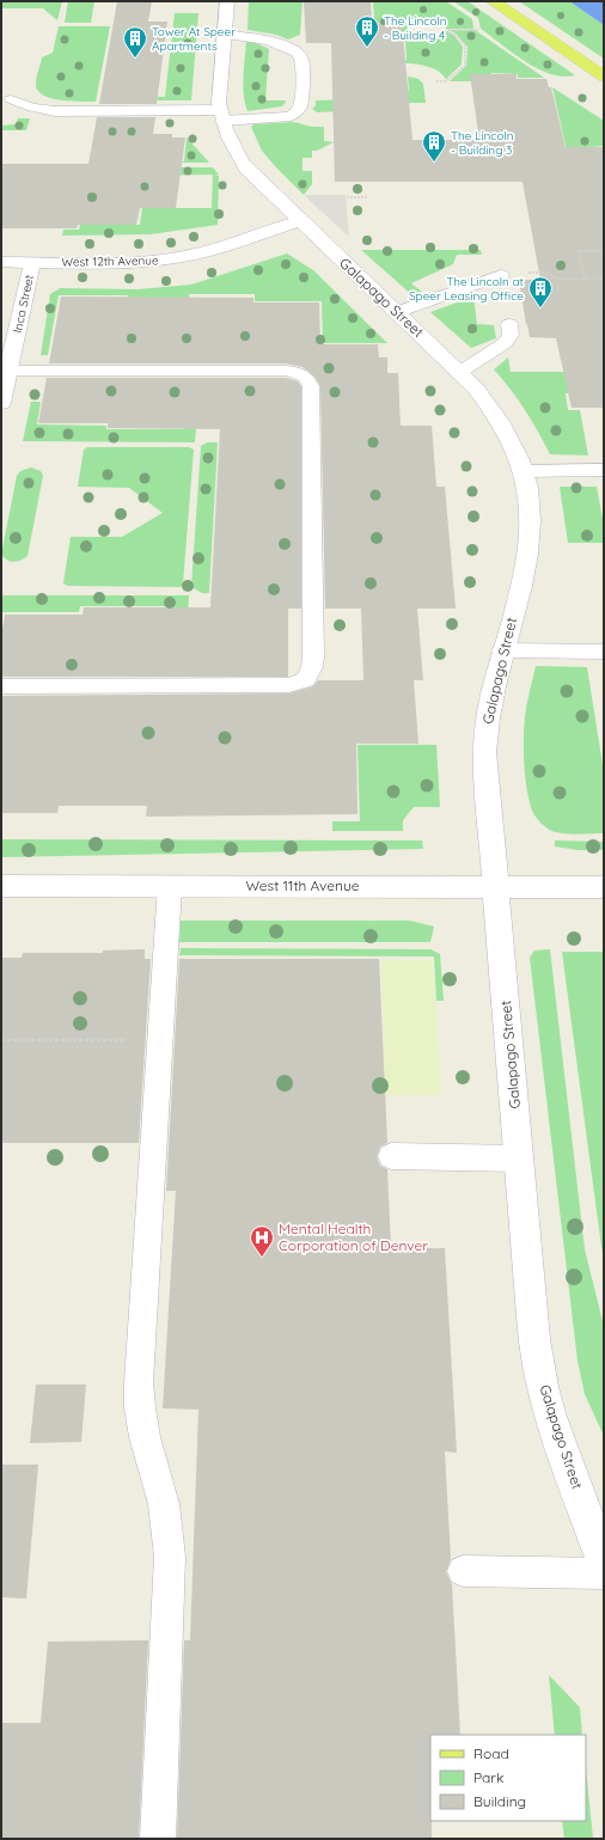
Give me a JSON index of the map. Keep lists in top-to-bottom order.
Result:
{
  "streets": {
    "street": [
      "West 12th Avenue",
      "Galapago Street",
      "Inca Street",
      "West 11th Avenue"
    ]
  },
  "crossings": [
    ["West 12th Avenue", "Galapago Street"],
    ["West 12th Avenue", "Inca Street"],
    ["Galapago Street", "West 11th Avenue"]
  ],
  "places": {
    "building": [
      "The Lincoln - Building 4",
      "Tower At Speer Apartments",
      "The Lincoln - Building 3",
      "The Lincoln at Speer Leasing Office"
    ],
    "hospital": ["Mental Health Corporation of Denver"]
  },
  "legend": ["Road", "Park", "Building"]
}
